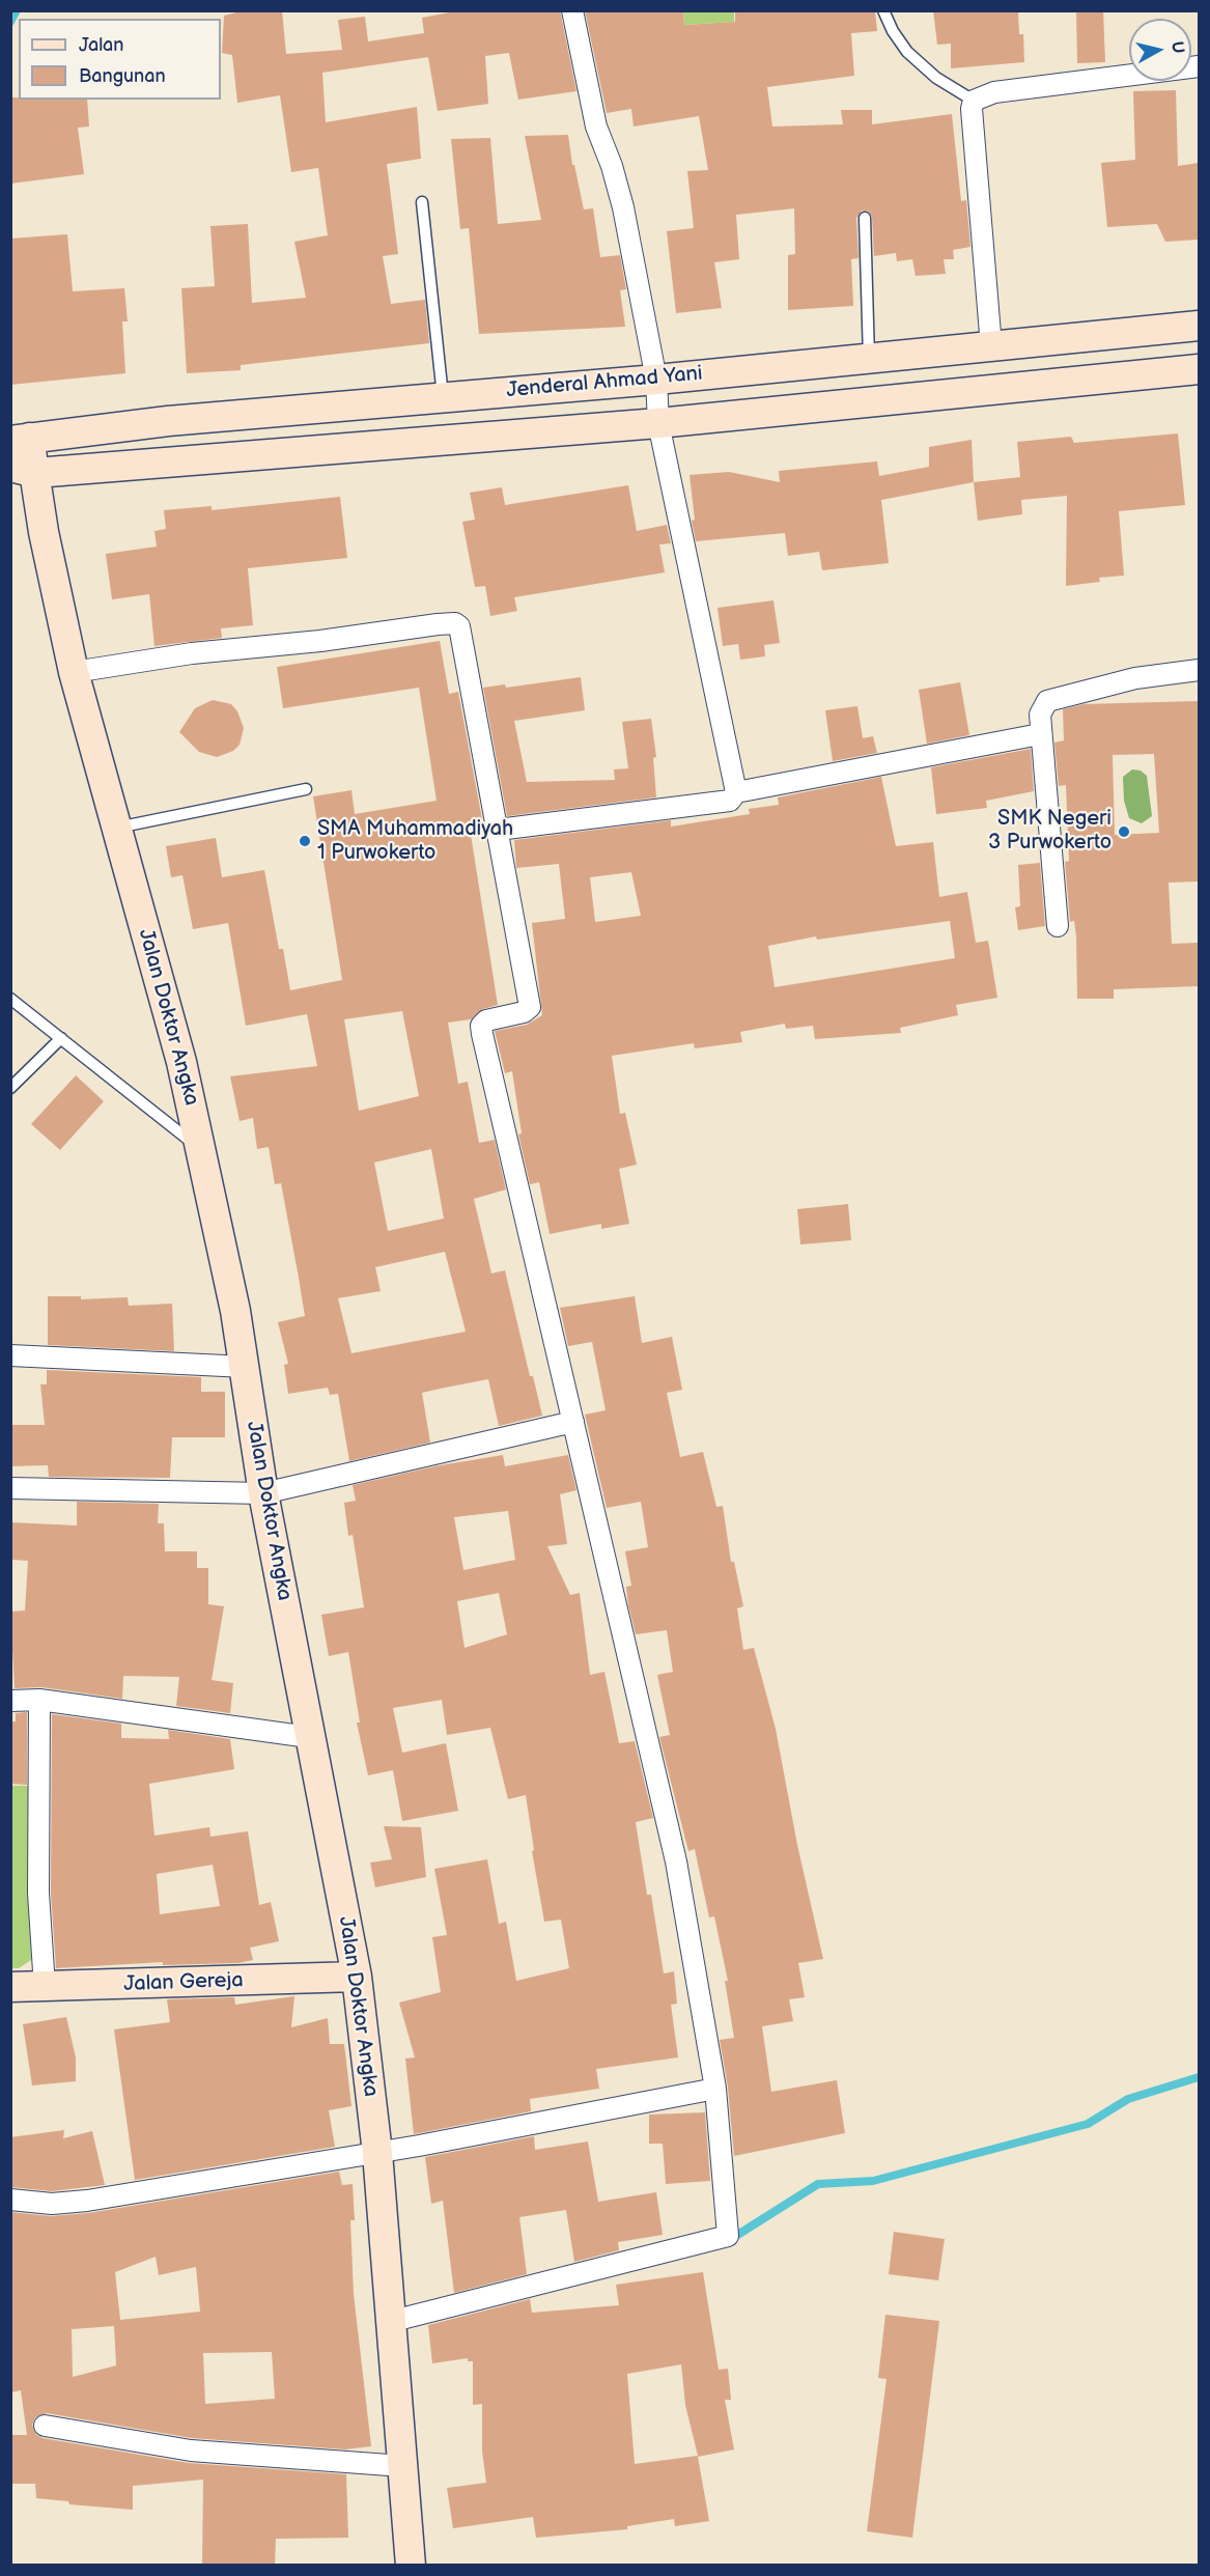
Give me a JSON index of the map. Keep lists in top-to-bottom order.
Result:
{
  "streets": {
    "street": ["Jenderal Ahmad Yani", "Jalan Doktor Angka", "Jalan Gereja"]
  },
  "crossings": [
    ["Jenderal Ahmad Yani", "Jalan Doktor Angka"],
    ["Jalan Doktor Angka", "Jalan Gereja"]
  ],
  "places": ["SMK Negeri 3 Purwokerto", "SMA Muhammadiyah 1 Purwokerto"],
  "legend": ["Jalan", "Bangunan"],
  "north": "right"
}
